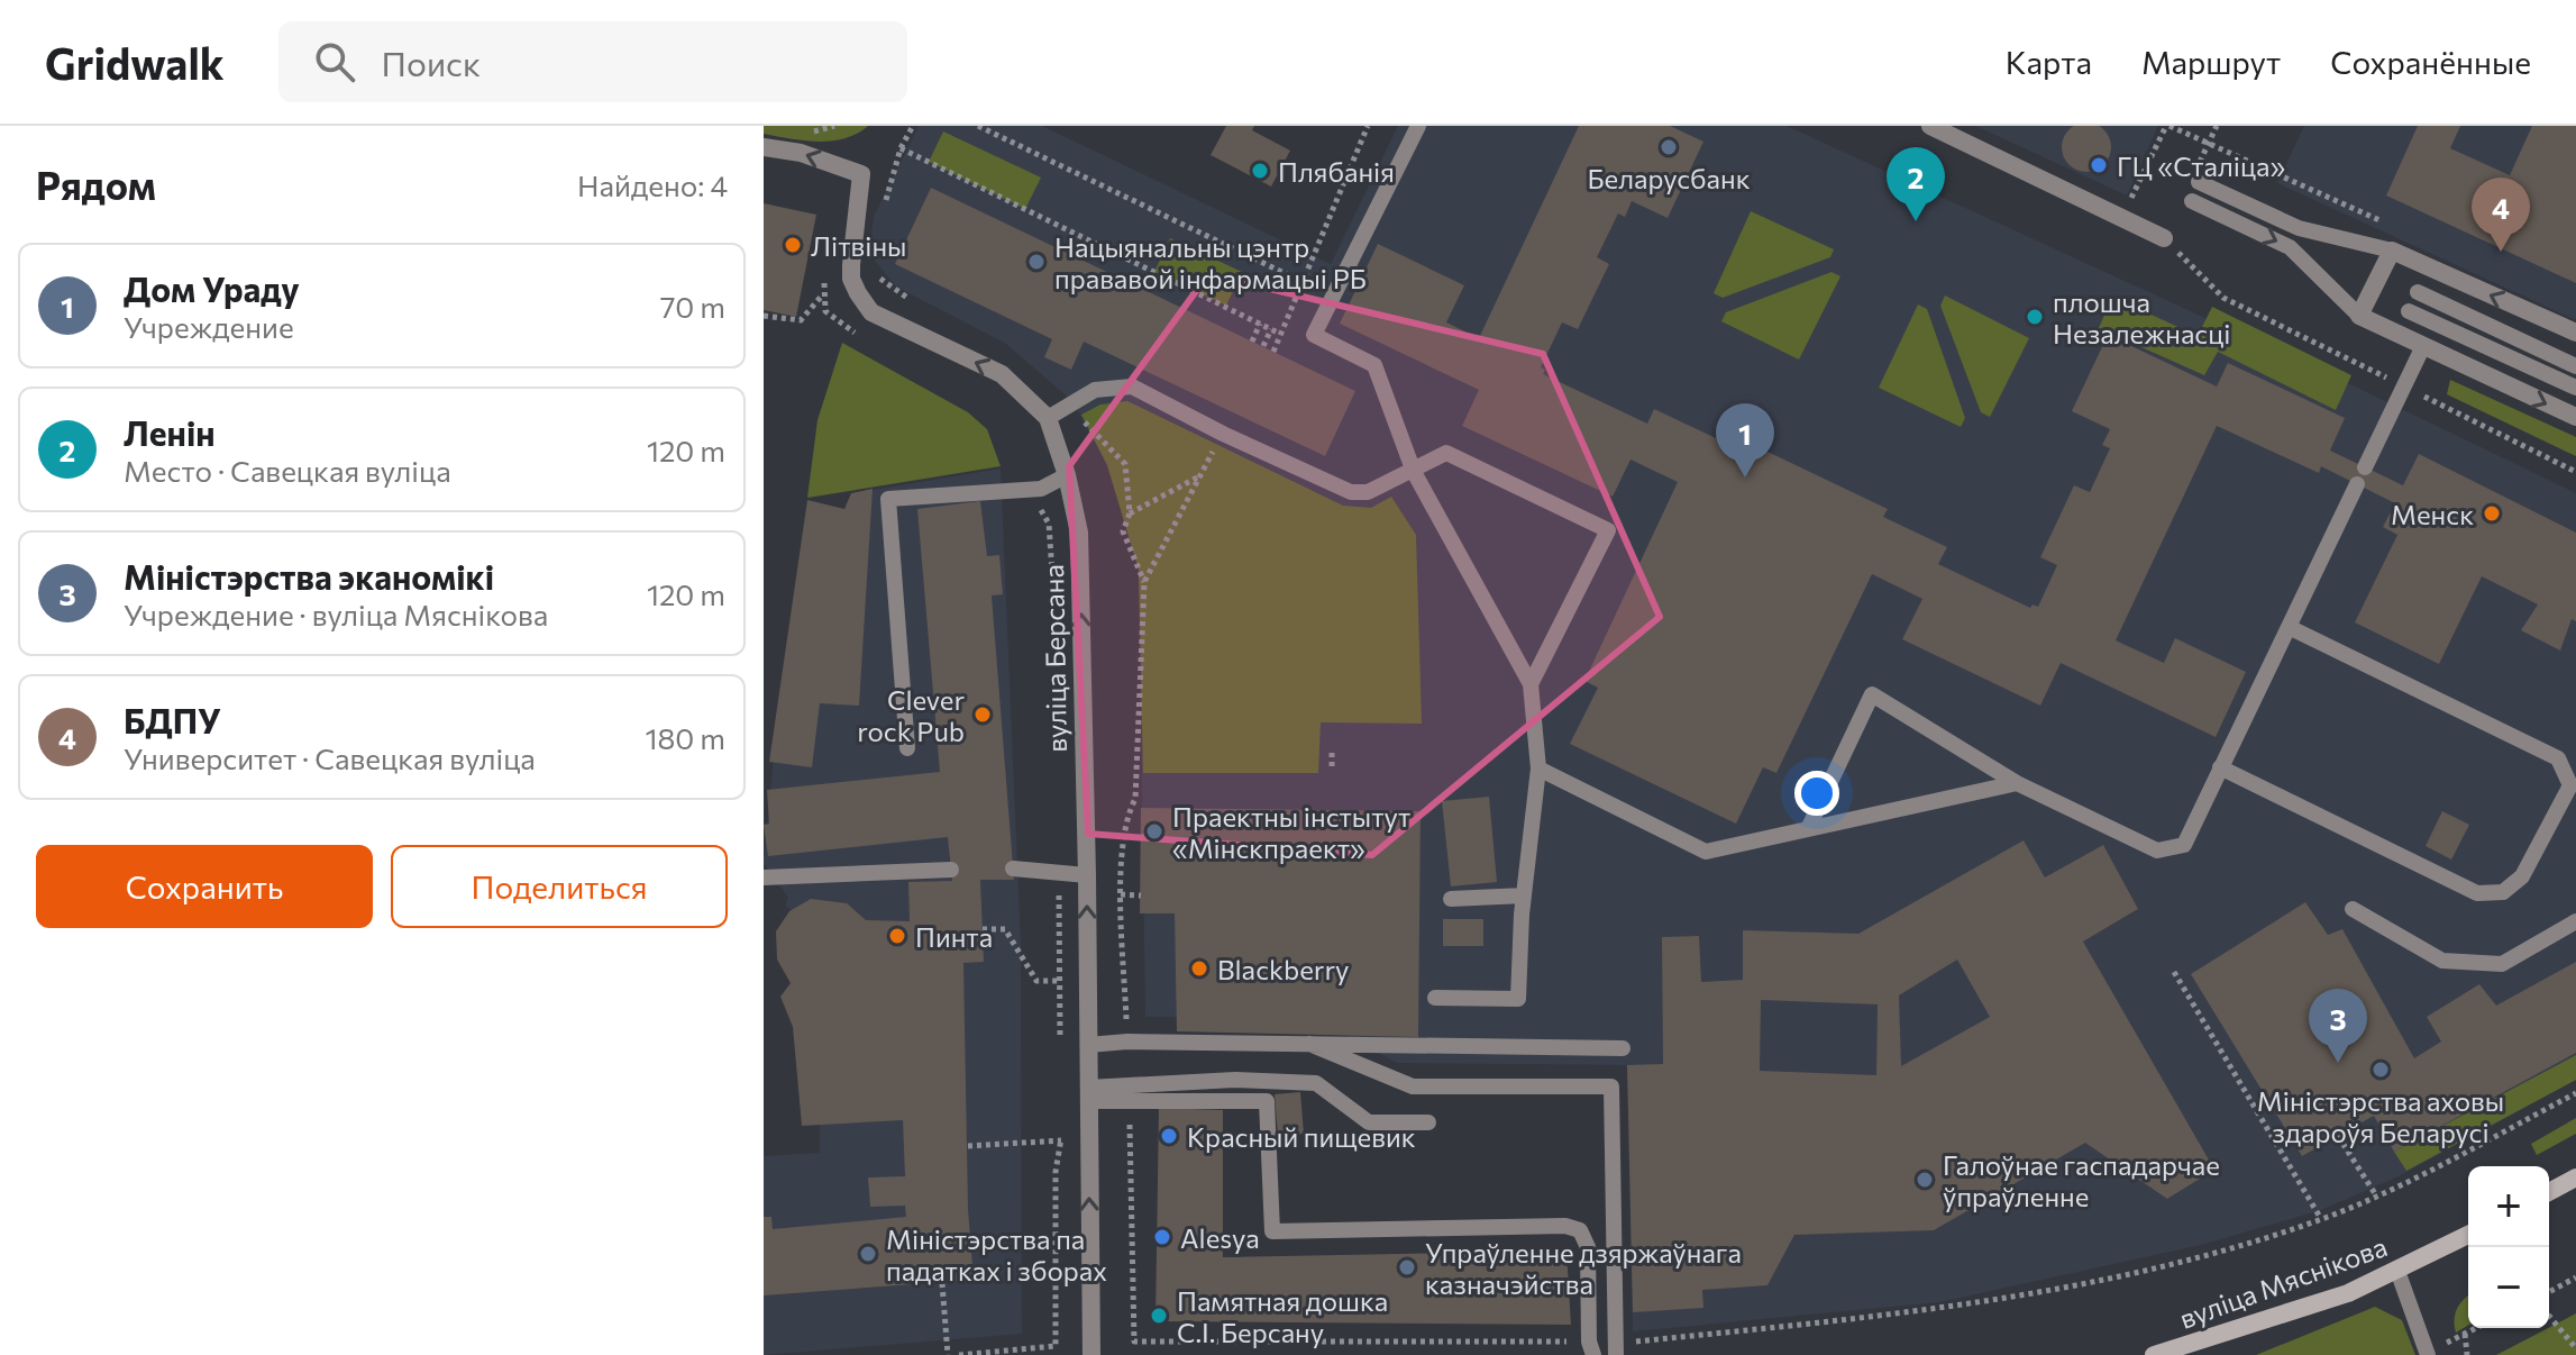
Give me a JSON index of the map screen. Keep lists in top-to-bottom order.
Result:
{
  "streets": {
    "main road": ["вуліца Мяснікова"],
    "street": ["вуліца Берсана"]
  },
  "one_way": ["вуліца Берсана"],
  "places": [
    "Беларусбанк",
    "ГЦ «Сталіца»",
    "Плябанія",
    "Літвіны",
    "Нацыянальны цэнтр прававой інфармацыі РБ",
    "плошча Незалежнасці",
    "Менск",
    "Clever rock Pub",
    "Праектны інстытут «Мінскпраект»",
    "Пинта",
    "Blackberry",
    "Міністэрства аховы здароўя Беларусі",
    "Красный пищевик",
    "Галоўнае гаспадарчае ўпраўленне",
    "Alesya",
    "Міністэрства па падатках і зборах",
    "Упраўленне дзяржаўнага казначэйства",
    "Памятная дошка С.І. Берсану"
  ],
  "page": {
    "header": "Gridwalk",
    "search": "Поиск",
    "nav": ["Карта", "Маршрут", "Сохранённые"],
    "heading": ["Рядом", "Найдено: 4"],
    "pins": [
      "2",
      "4",
      "1",
      "3"
    ],
    "list": [
      {
        "mark": "1",
        "name": "Дом Ураду",
        "note": "Учреждение",
        "value": "70 m"
      },
      {
        "mark": "2",
        "name": "Ленін",
        "note": "Место · Савецкая вуліца",
        "value": "120 m"
      },
      {
        "mark": "3",
        "name": "Міністэрства эканомікі",
        "note": "Учреждение · вуліца Мяснікова",
        "value": "120 m"
      },
      {
        "mark": "4",
        "name": "БДПУ",
        "note": "Университет · Савецкая вуліца",
        "value": "180 m"
      }
    ],
    "buttons": ["Сохранить", "Поделиться"],
    "map_buttons": ["+", "−"]
  }
}
